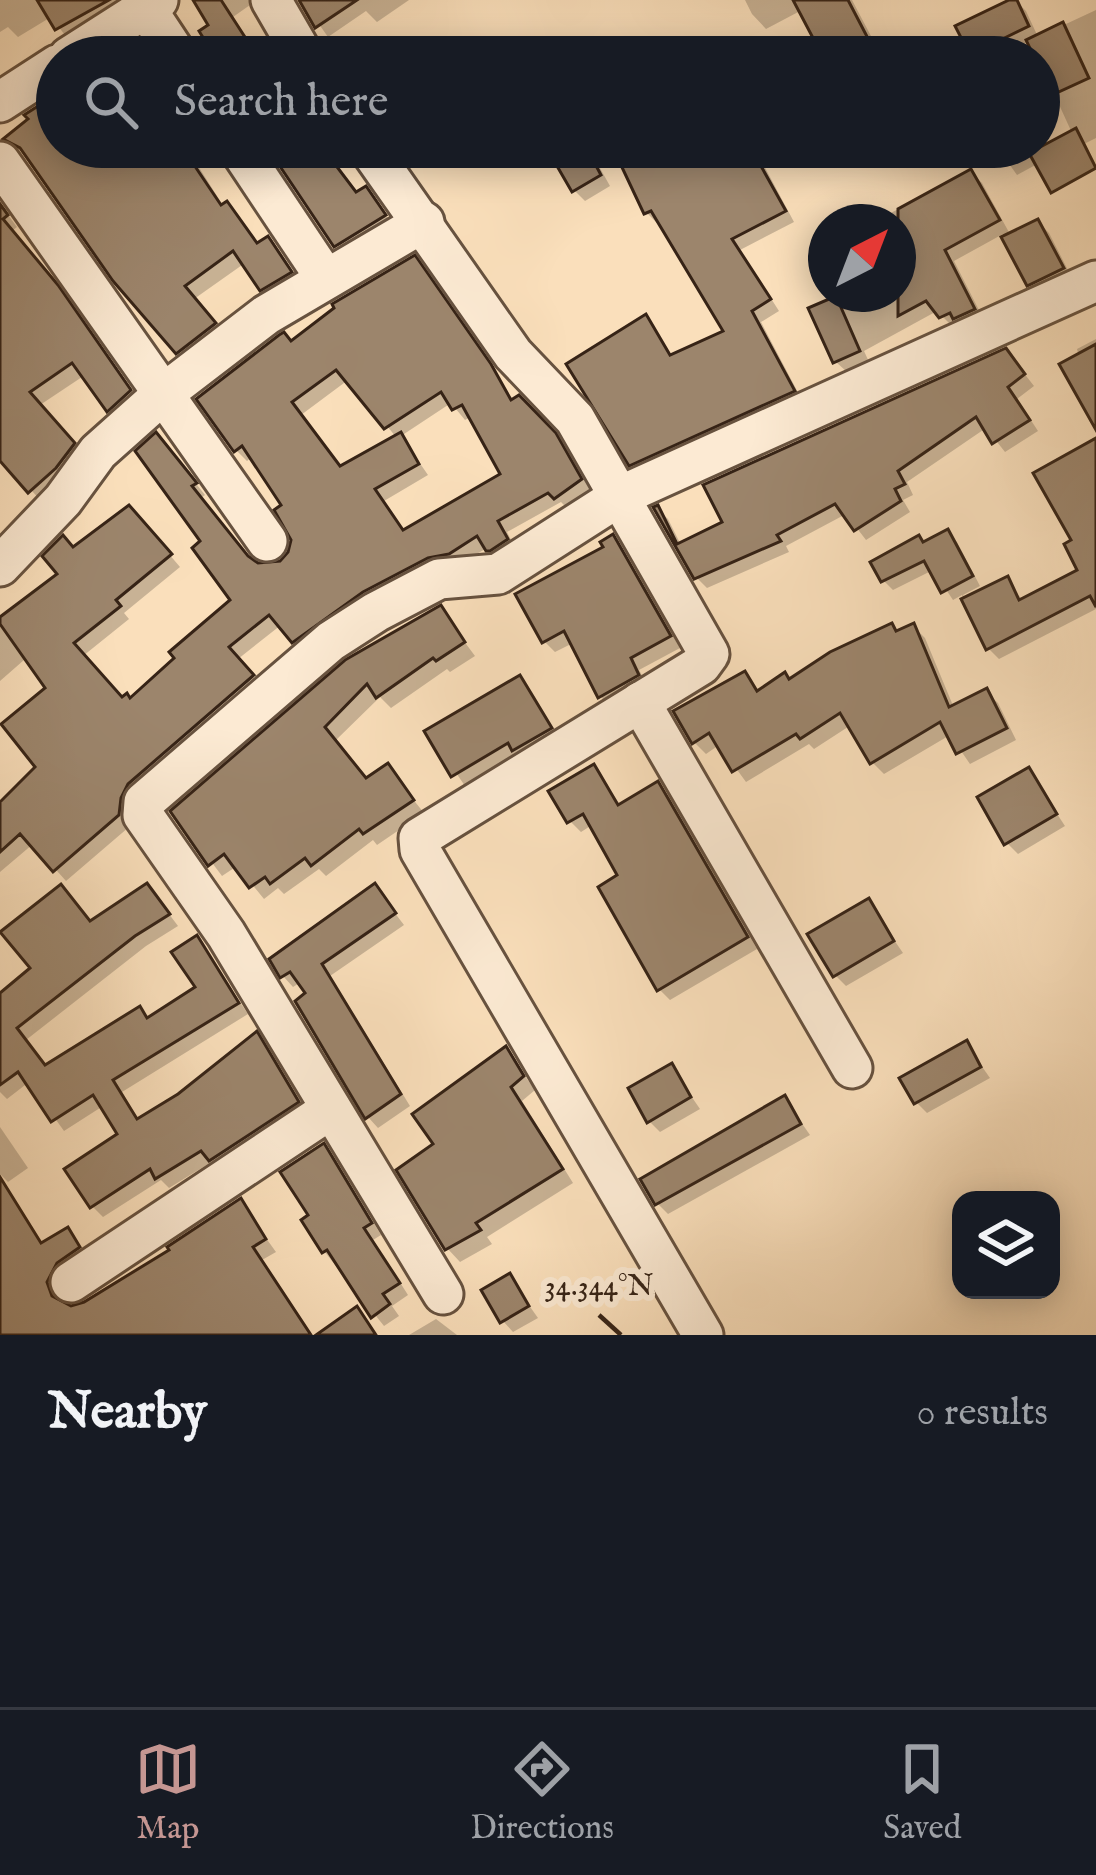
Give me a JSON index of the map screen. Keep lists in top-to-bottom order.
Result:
{
  "north": "top right",
  "page": {
    "search": "Search here",
    "heading": ["Nearby", "0 results"],
    "nav": ["Map", "Directions", "Saved"]
  },
  "coordinates": ["34.344°N"]
}
